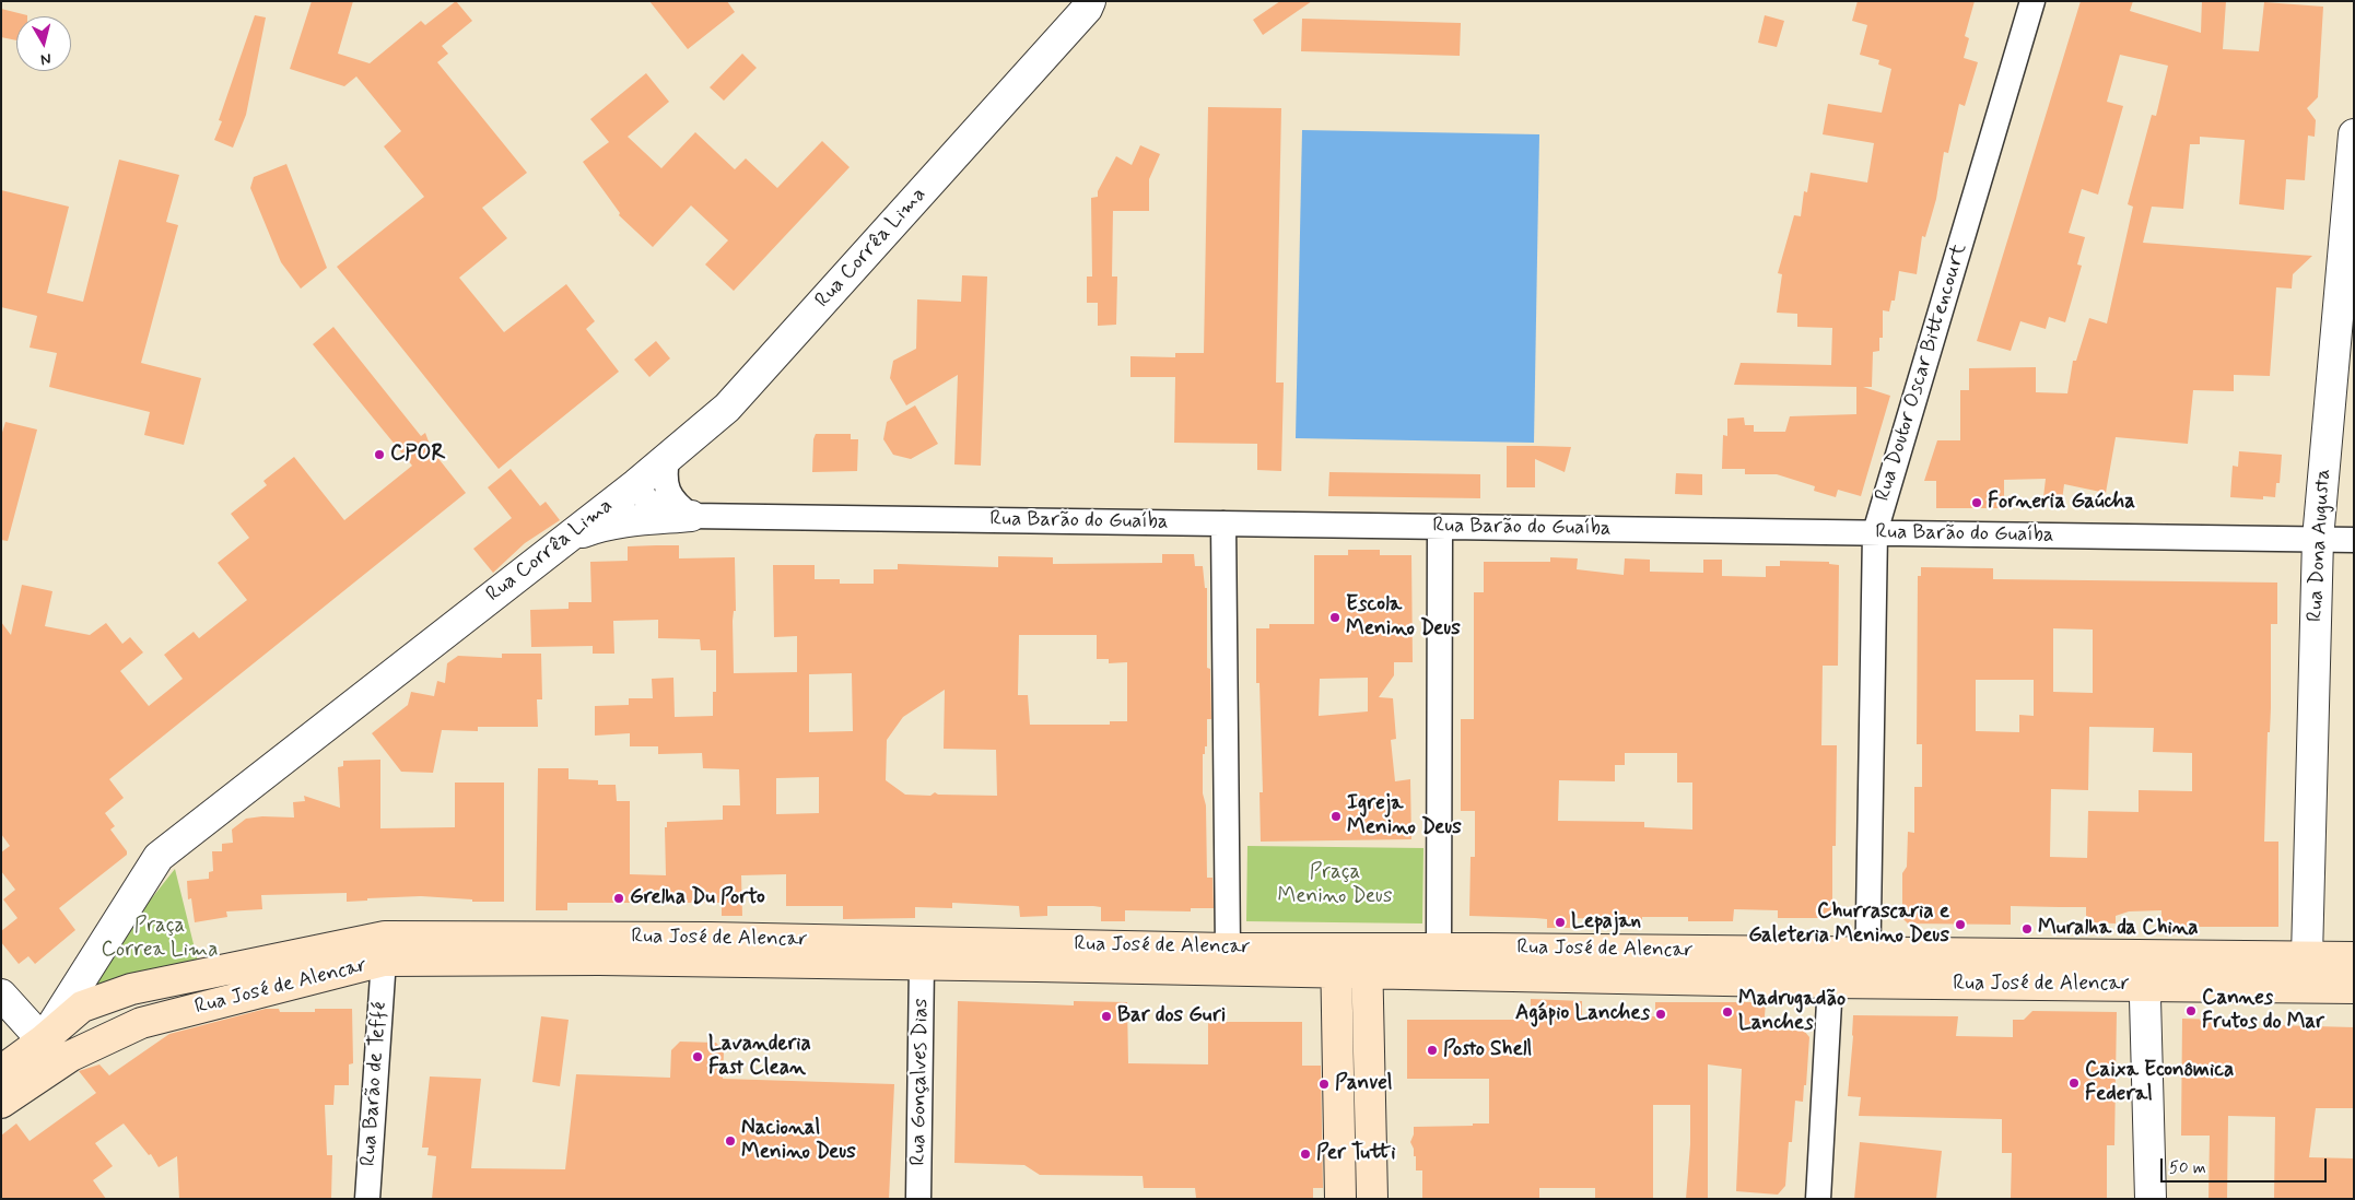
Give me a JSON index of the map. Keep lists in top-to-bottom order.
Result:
{
  "streets": {
    "main road": ["Rua José de Alencar"],
    "street": [
      "Rua Corrêa Lima",
      "Rua Doutor Oscar Bittencourt",
      "Rua Barão do Guaíba",
      "Rua Dona Augusta",
      "Rua Gonçalves Dias",
      "Rua Barão de Teffé"
    ]
  },
  "crossings": [
    ["Rua Corrêa Lima", "Rua Barão do Guaíba"],
    ["Rua Corrêa Lima", "Rua José de Alencar"],
    ["Rua Doutor Oscar Bittencourt", "Rua Barão do Guaíba"],
    ["Rua Doutor Oscar Bittencourt", "Rua José de Alencar"],
    ["Rua Barão do Guaíba", "Rua Dona Augusta"],
    ["Rua Dona Augusta", "Rua José de Alencar"],
    ["Rua José de Alencar", "Rua Gonçalves Dias"],
    ["Rua José de Alencar", "Rua Barão de Teffé"]
  ],
  "parks": ["Praça Menino Deus", "Praça Correa Lima"],
  "places": [
    "CPOR",
    "Forneria Gaúcha",
    "Escola Menino Deus",
    "Igreja Menino Deus",
    "Grelha Du Porto",
    "Lepajan",
    "Churrascaria e Galeteria Menino Deus",
    "Muralha da China",
    "Cannes Frutos do Mar",
    "Madrugadão Lanches",
    "Agápio Lanches",
    "Bar dos Guri",
    "Posto Shell",
    "Lavanderia Fast Clean",
    "Caixa Econômica Federal",
    "Panvel",
    "Nacional Menino Deus",
    "Per Tutti"
  ],
  "scale_bar": "50 m",
  "north": "bottom"
}
